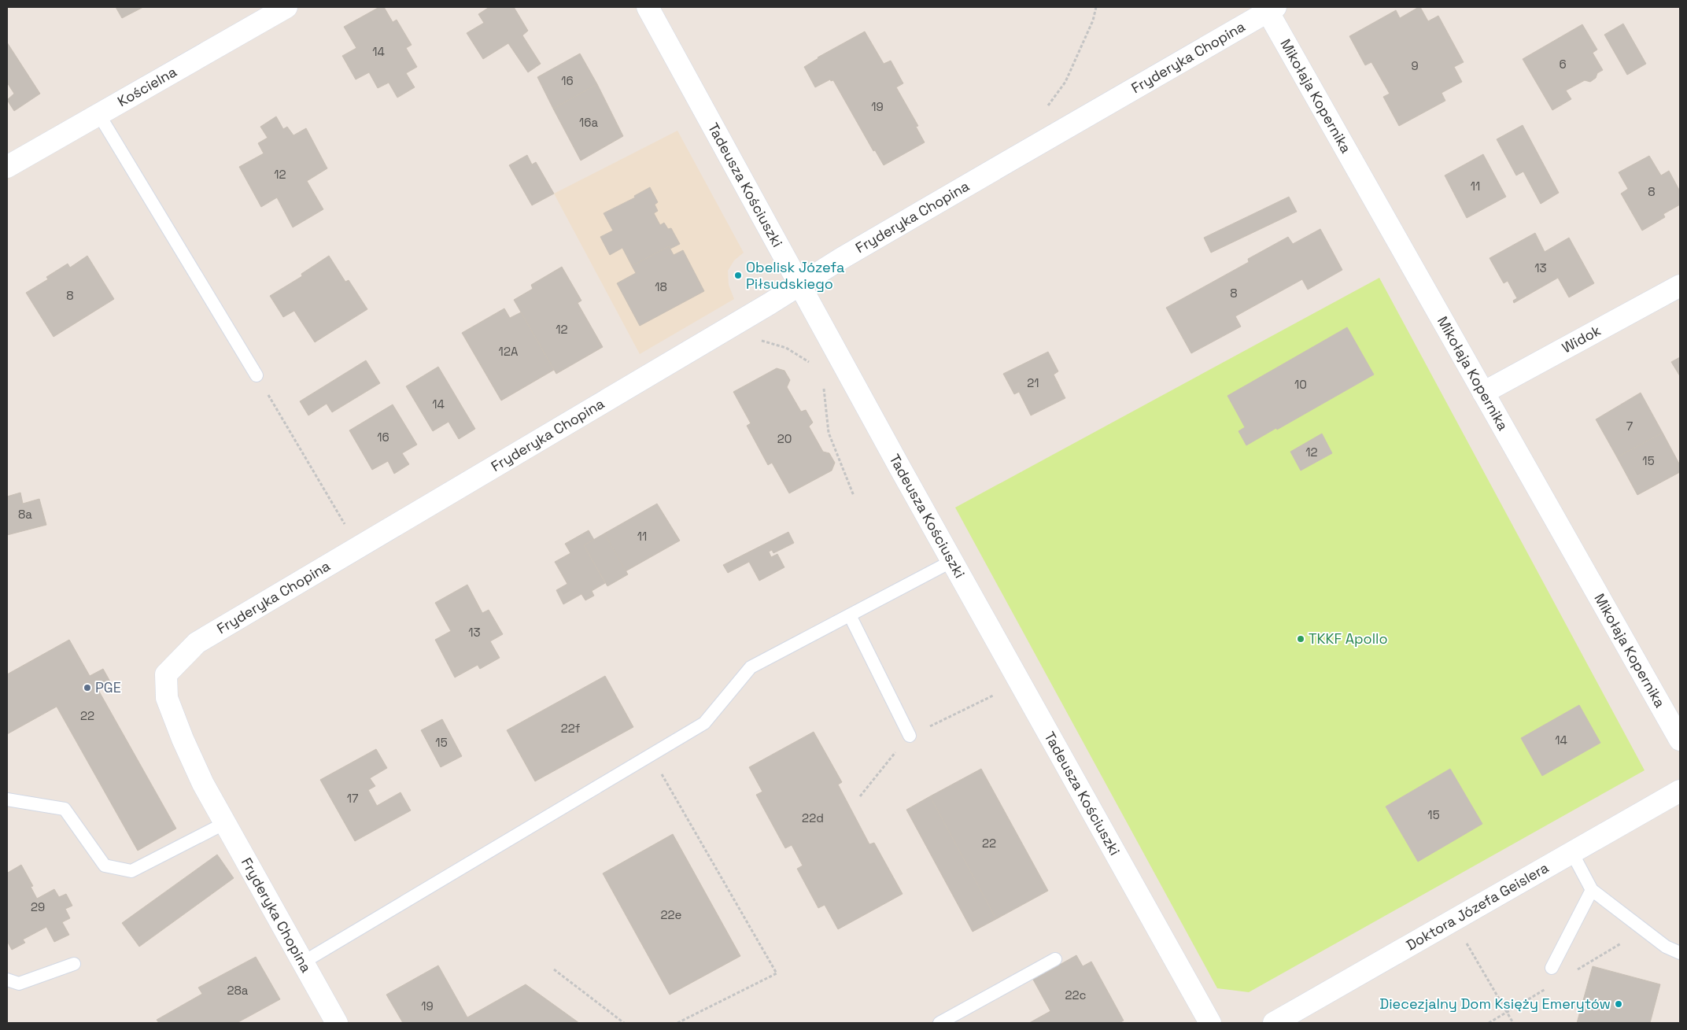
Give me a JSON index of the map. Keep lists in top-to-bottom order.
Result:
{
  "streets": {
    "street": [
      "Fryderyka Chopina",
      "Kościelna",
      "Mikołaja Kopernika",
      "Tadeusza Kościuszki",
      "Widok",
      "Doktora Józefa Geislera"
    ]
  },
  "crossings": [
    ["Fryderyka Chopina", "Mikołaja Kopernika"],
    ["Fryderyka Chopina", "Tadeusza Kościuszki"],
    ["Mikołaja Kopernika", "Widok"]
  ],
  "places": [
    "Obelisk Józefa Piłsudskiego",
    "TKKF Apollo",
    "PGE",
    "Diecezjalny Dom Księży Emerytów"
  ],
  "house_numbers": [
    "14",
    "6",
    "9",
    "16",
    "19",
    "16a",
    "12",
    "11",
    "8",
    "13",
    "18",
    "8",
    "8",
    "12",
    "12A",
    "21",
    "10",
    "14",
    "7",
    "16",
    "20",
    "12",
    "15",
    "8a",
    "11",
    "13",
    "22",
    "22f",
    "14",
    "15",
    "17",
    "15",
    "22d",
    "22",
    "29",
    "22e",
    "28a",
    "22c",
    "19"
  ]
}
